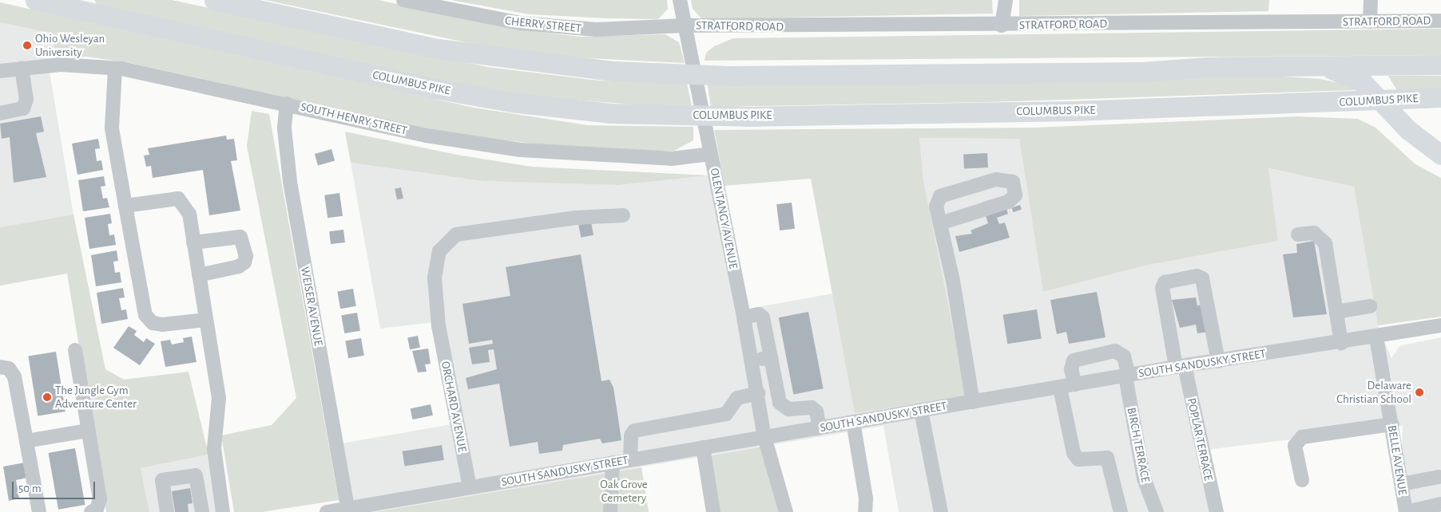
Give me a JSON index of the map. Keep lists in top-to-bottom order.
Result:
{
  "streets": {
    "highway": ["COLUMBUS PIKE"],
    "street": [
      "STRATFORD ROAD",
      "CHERRY STREET",
      "SOUTH HENRY STREET",
      "OLENTANGY AVENUE",
      "WEISER AVENUE",
      "SOUTH SANDUSKY STREET",
      "ORCHARD AVENUE",
      "POPLAR TERRACE",
      "BIRCH TERRACE",
      "BELLE AVENUE"
    ]
  },
  "crossings": [
    ["STRATFORD ROAD", "CHERRY STREET"],
    ["STRATFORD ROAD", "OLENTANGY AVENUE"],
    ["CHERRY STREET", "OLENTANGY AVENUE"],
    ["SOUTH HENRY STREET", "OLENTANGY AVENUE"],
    ["SOUTH HENRY STREET", "WEISER AVENUE"],
    ["OLENTANGY AVENUE", "SOUTH SANDUSKY STREET"],
    ["WEISER AVENUE", "SOUTH SANDUSKY STREET"],
    ["SOUTH SANDUSKY STREET", "ORCHARD AVENUE"],
    ["SOUTH SANDUSKY STREET", "POPLAR TERRACE"],
    ["SOUTH SANDUSKY STREET", "BIRCH TERRACE"],
    ["SOUTH SANDUSKY STREET", "BELLE AVENUE"]
  ],
  "parks": ["Oak Grove Cemetery"],
  "places": ["Ohio Wesleyan University", "Delaware Christian School", "The Jungle Gym Adventure Center"],
  "scale_bar": "50 m"
}
